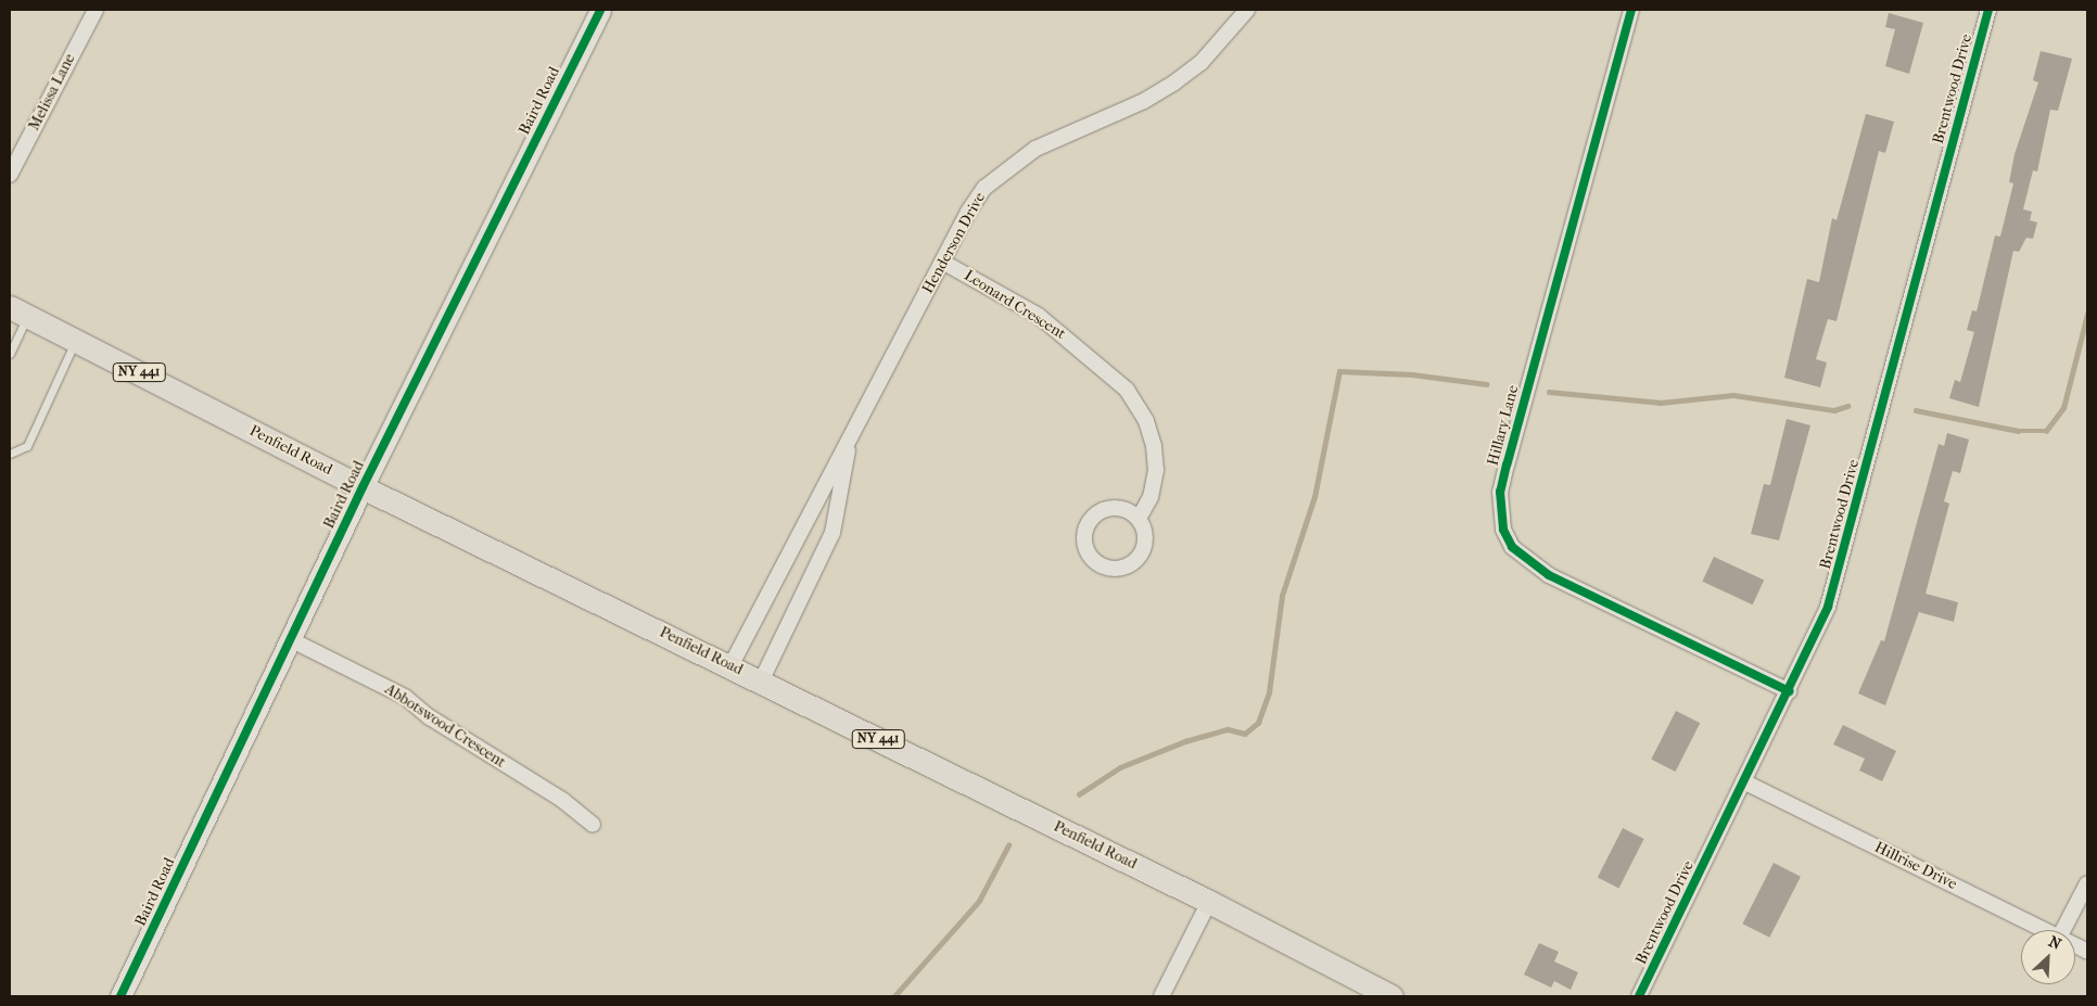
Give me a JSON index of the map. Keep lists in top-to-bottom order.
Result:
{
  "streets": {
    "main road": ["NY 441", "Penfield Road"],
    "street": [
      "Brentwood Drive",
      "Melissa Lane",
      "Baird Road",
      "Henderson Drive",
      "Leonard Crescent",
      "Hillary Lane",
      "Abbotswood Crescent",
      "Hillrise Drive"
    ]
  },
  "crossings": [
    ["Brentwood Drive", "Hillary Lane"],
    ["Brentwood Drive", "Hillrise Drive"],
    ["Baird Road", "Penfield Road"],
    ["Baird Road", "Abbotswood Crescent"],
    ["Henderson Drive", "Leonard Crescent"],
    ["Henderson Drive", "Penfield Road"]
  ],
  "north": "top right"
}
